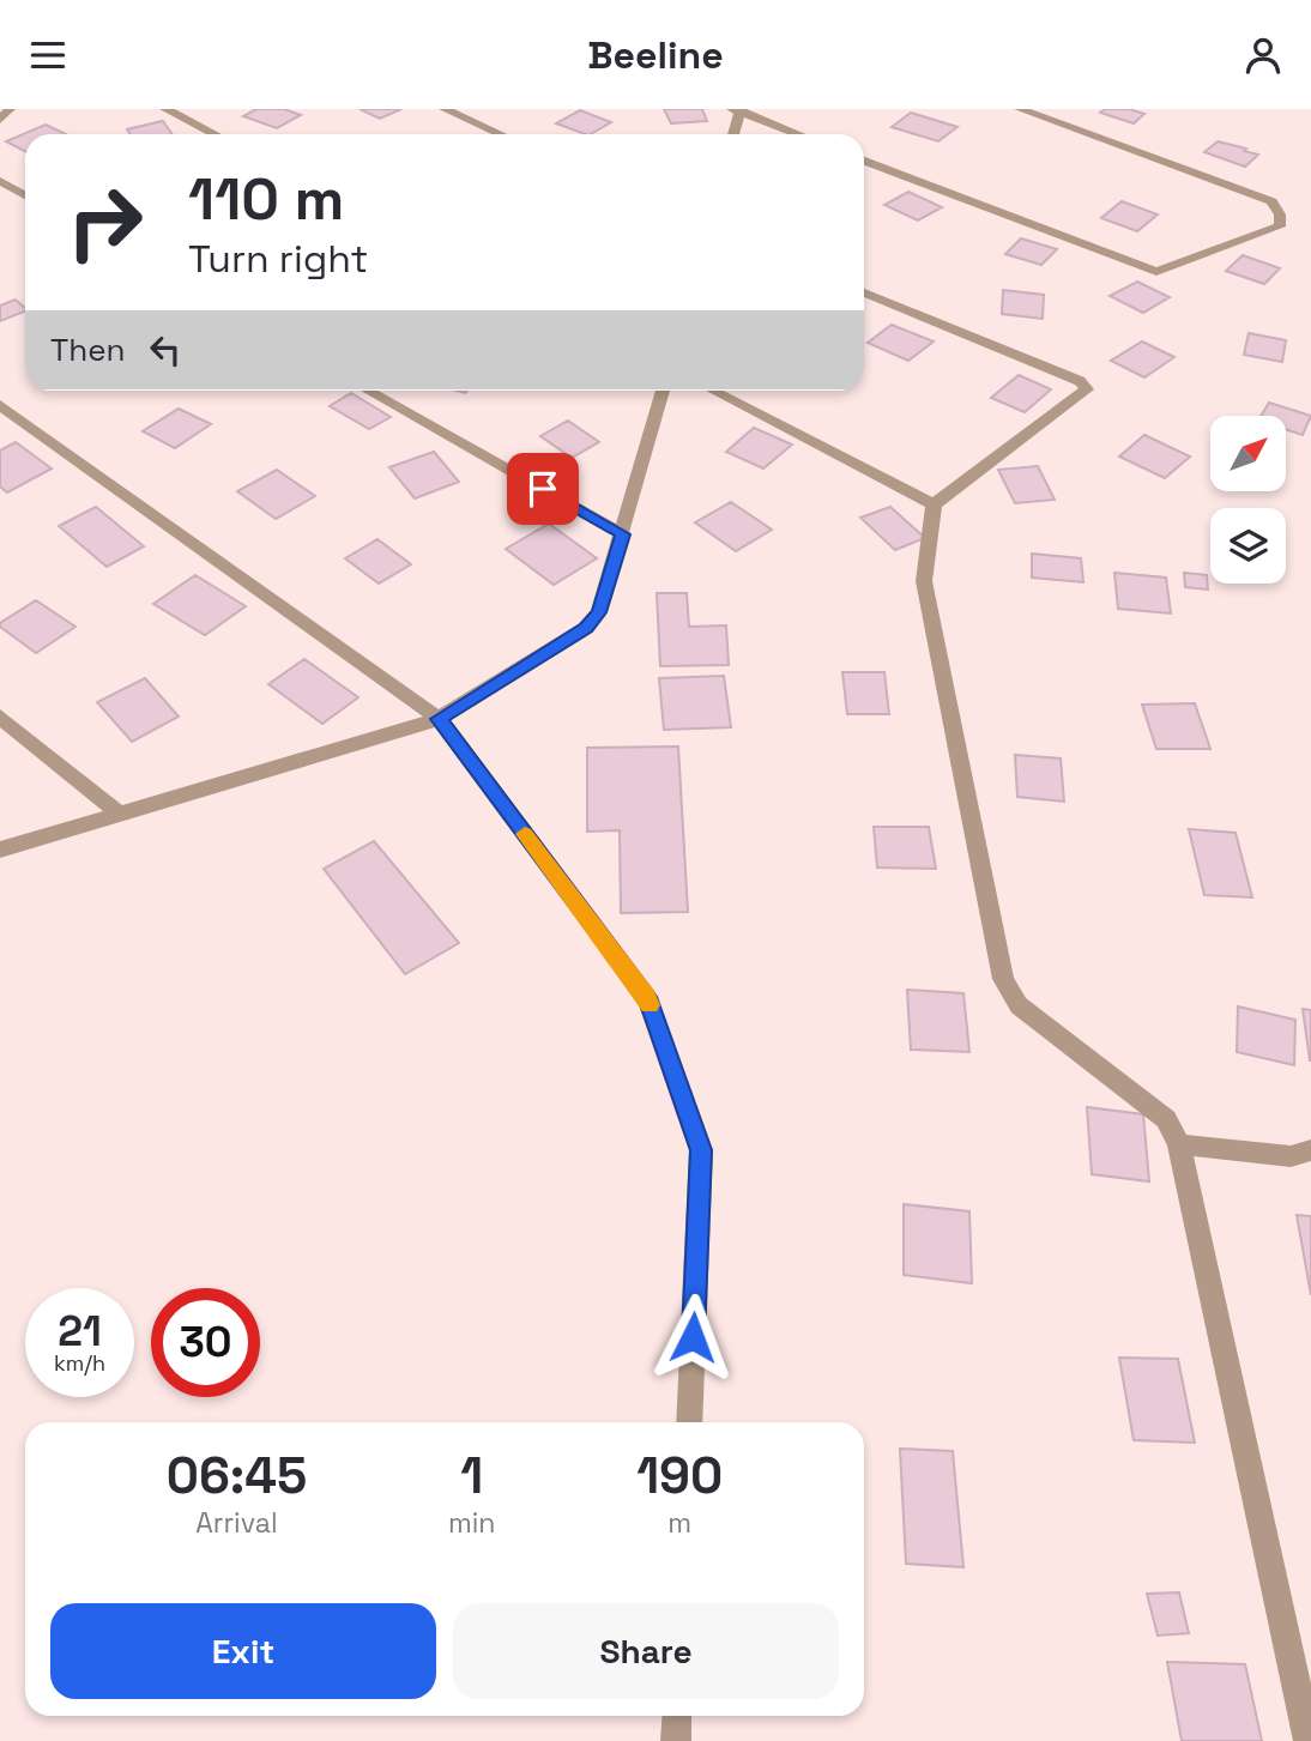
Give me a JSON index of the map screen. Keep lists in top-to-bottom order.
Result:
{
  "north": "top right",
  "page": {
    "header": "Beeline",
    "turn": ["110 m", "Turn right"],
    "then": "Then",
    "speed": "21 km/h",
    "limit": "30",
    "eta": [
      "06:45",
      "Arrival",
      "1",
      "min",
      "190",
      "m"
    ],
    "buttons": ["Exit", "Share"]
  }
}
